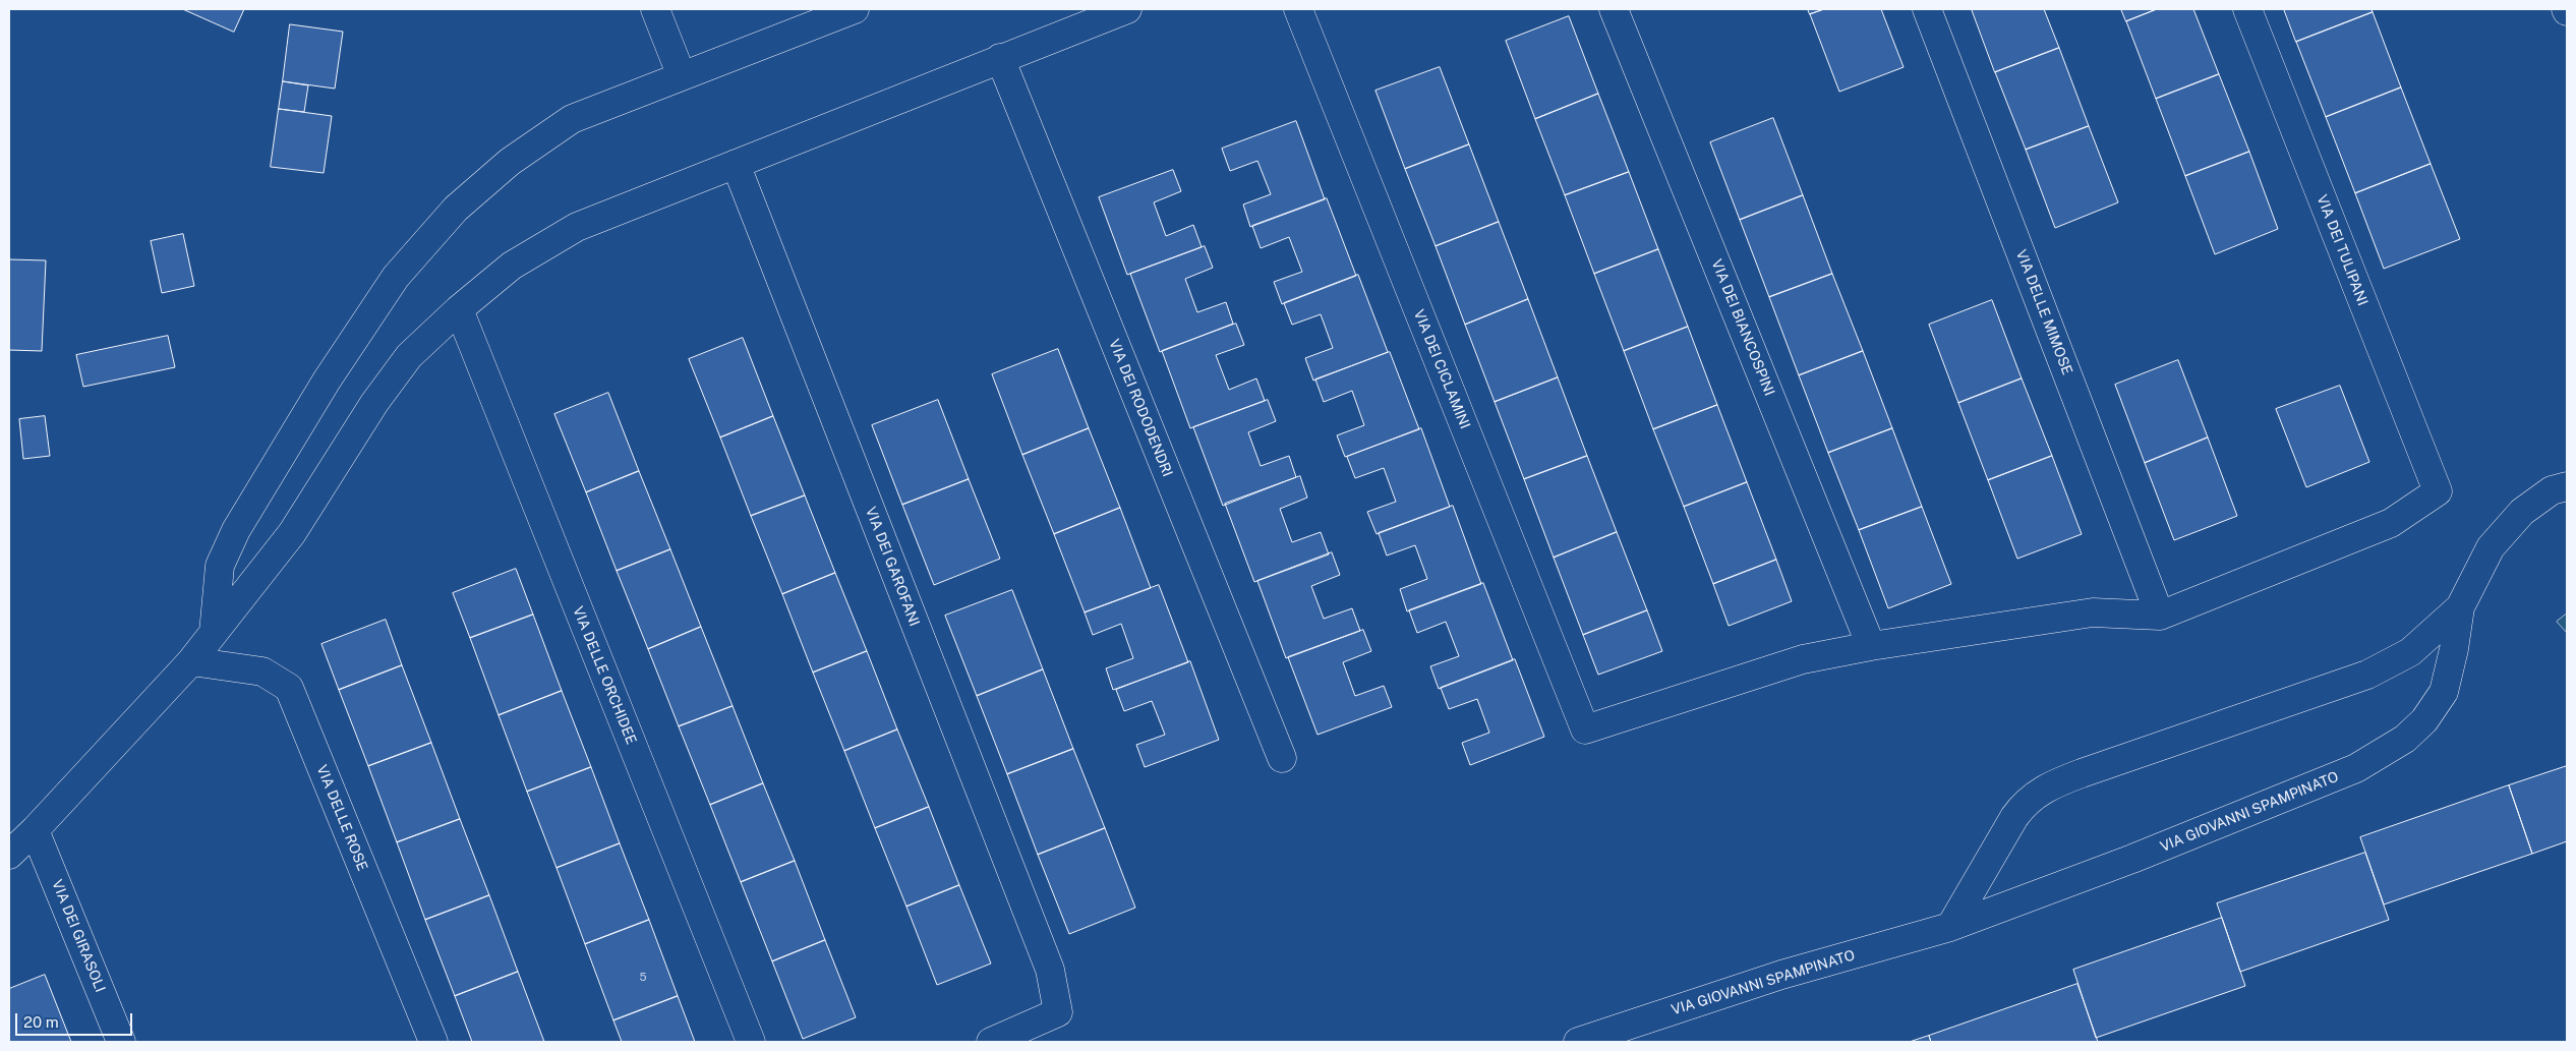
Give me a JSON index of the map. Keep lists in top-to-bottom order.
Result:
{
  "streets": {
    "street": [
      "VIA DEI TULIPANI",
      "VIA DELLE MIMOSE",
      "VIA DEI BIANCOSPINI",
      "VIA DEI CICLAMINI",
      "VIA DEI RODODENDRI",
      "VIA DEI GAROFANI",
      "VIA DELLE ORCHIDEE",
      "VIA GIOVANNI SPAMPINATO",
      "VIA DELLE ROSE",
      "VIA DEI GIRASOLI"
    ]
  },
  "crossings": [
    ["VIA DEI TULIPANI", "VIA DELLE MIMOSE"],
    ["VIA DEI BIANCOSPINI", "VIA DEI CICLAMINI"]
  ],
  "house_numbers": ["5"],
  "scale_bar": "20 m"
}
